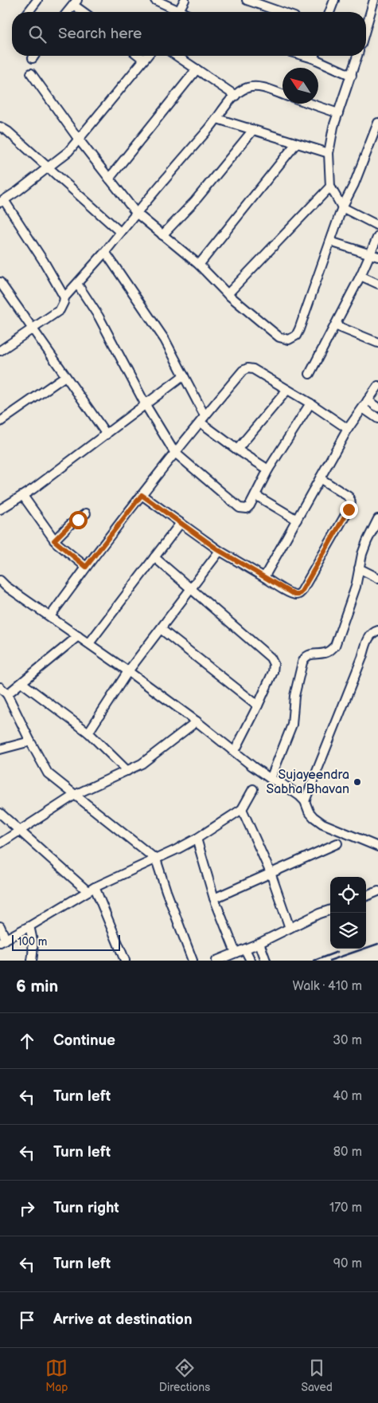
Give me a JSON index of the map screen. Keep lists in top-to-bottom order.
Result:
{
  "places": ["Sujayeendra Sabha Bhavan"],
  "scale_bar": "100 m",
  "north": "top left",
  "page": {
    "search": "Search here",
    "scale": "100 m",
    "heading": ["6 min", "Walk · 410 m"],
    "list": [
      ["Continue", "30 m"],
      ["Turn left", "40 m"],
      ["Turn left", "80 m"],
      ["Turn right", "170 m"],
      ["Turn left", "90 m"],
      "Arrive at destination"
    ],
    "nav": ["Map", "Directions", "Saved"]
  }
}
